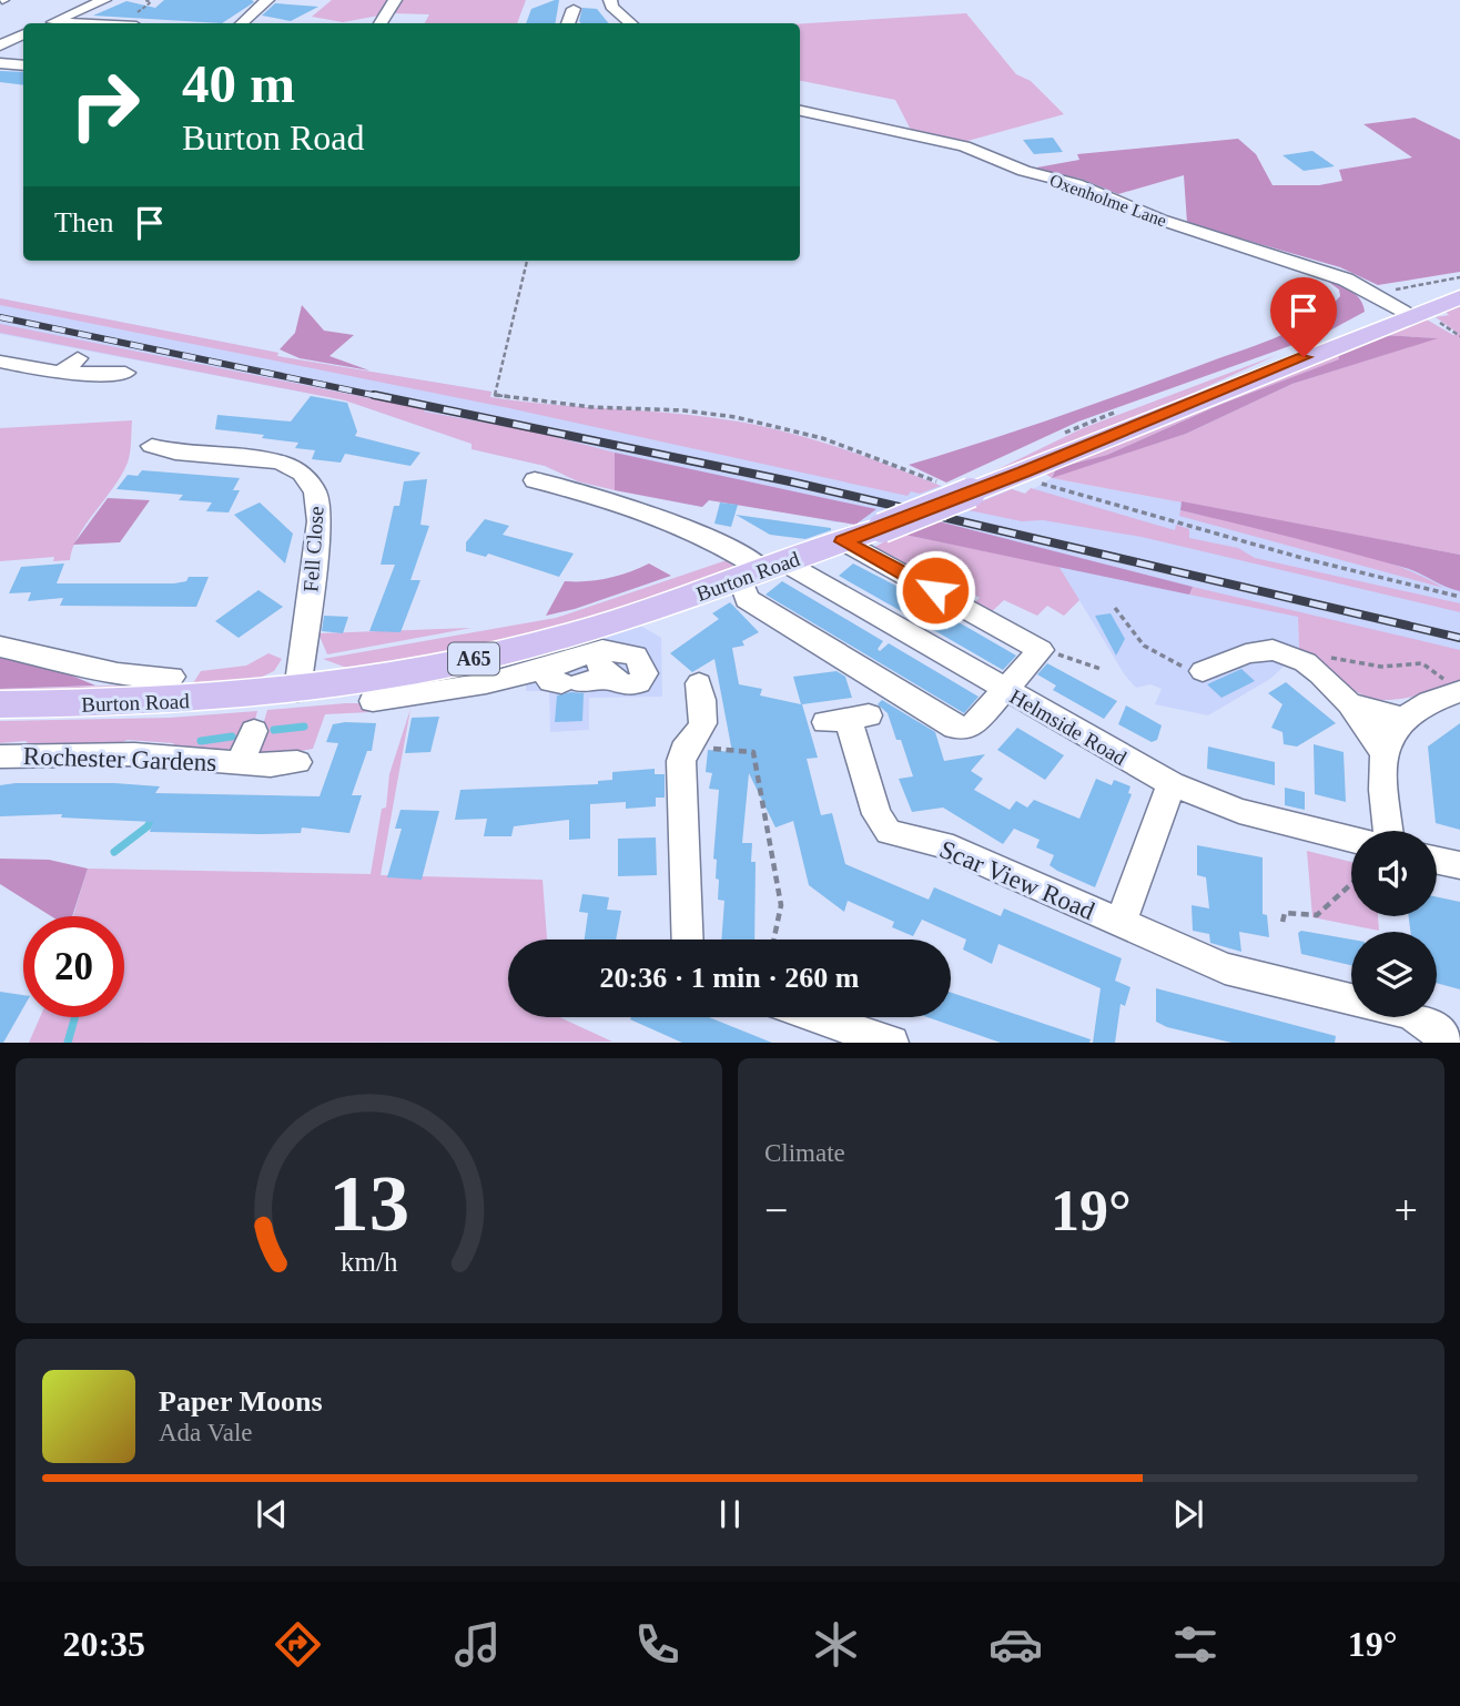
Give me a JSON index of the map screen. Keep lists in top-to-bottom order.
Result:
{
  "streets": {
    "main road": ["Burton Road", "A65"],
    "street": [
      "Oxenholme Lane",
      "Fell Close",
      "Helmside Road",
      "Rochester Gardens",
      "Scar View Road"
    ]
  },
  "crossings": [
    ["Oxenholme Lane", "Burton Road"],
    ["Fell Close", "Burton Road"],
    ["Burton Road", "Helmside Road"],
    ["Helmside Road", "Scar View Road"]
  ],
  "page": {
    "turn": ["40 m", "Burton Road"],
    "then": "Then",
    "limit": "20",
    "trip": "20:36 · 1 min · 260 m",
    "tile": "Climate",
    "heat": ["−", "19°", "+"],
    "song": ["Paper Moons", "Ada Vale"],
    "tabs": ["20:35", "19°"],
    "gauge": ["13", "km/h"]
  }
}
